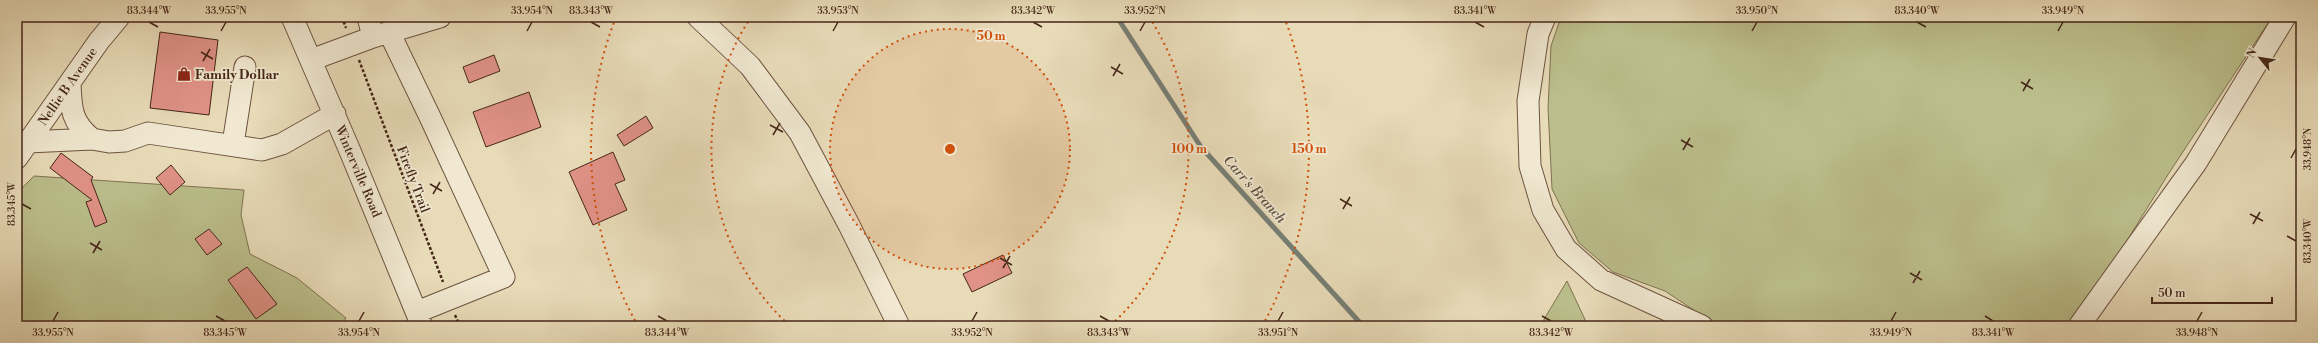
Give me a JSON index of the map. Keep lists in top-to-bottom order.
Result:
{
  "streets": {
    "street": ["Nellie B Avenue", "Winterville Road"],
    "path": ["Firefly Trail"]
  },
  "water": ["Carr's Branch"],
  "places": {
    "shop": ["Family Dollar"]
  },
  "scale_bar": "50 m",
  "north": "top left",
  "coordinates": [
    "83.344°W",
    "33.955°N",
    "33.954°N",
    "83.343°W",
    "33.953°N",
    "83.342°W",
    "33.952°N",
    "83.341°W",
    "33.950°N",
    "83.340°W",
    "33.949°N",
    "33.948°N",
    "83.345°W",
    "33.951°N"
  ],
  "rings": ["50 m", "100 m", "150 m"]
}
